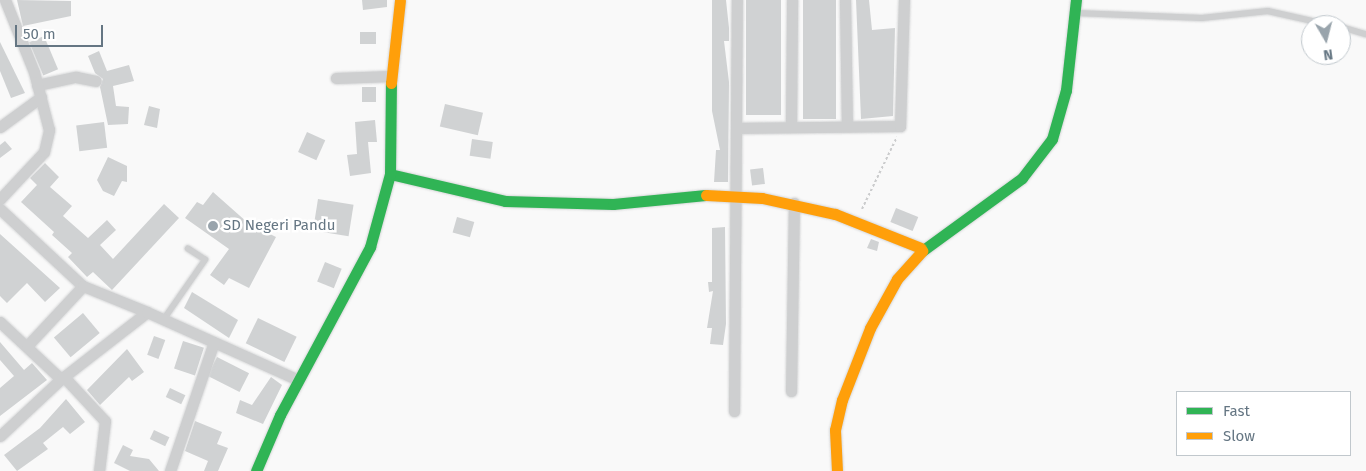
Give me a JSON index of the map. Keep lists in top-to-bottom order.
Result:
{
  "places": ["SD Negeri Pandu"],
  "legend": ["Fast", "Slow"],
  "scale_bar": "50 m",
  "north": "bottom"
}
